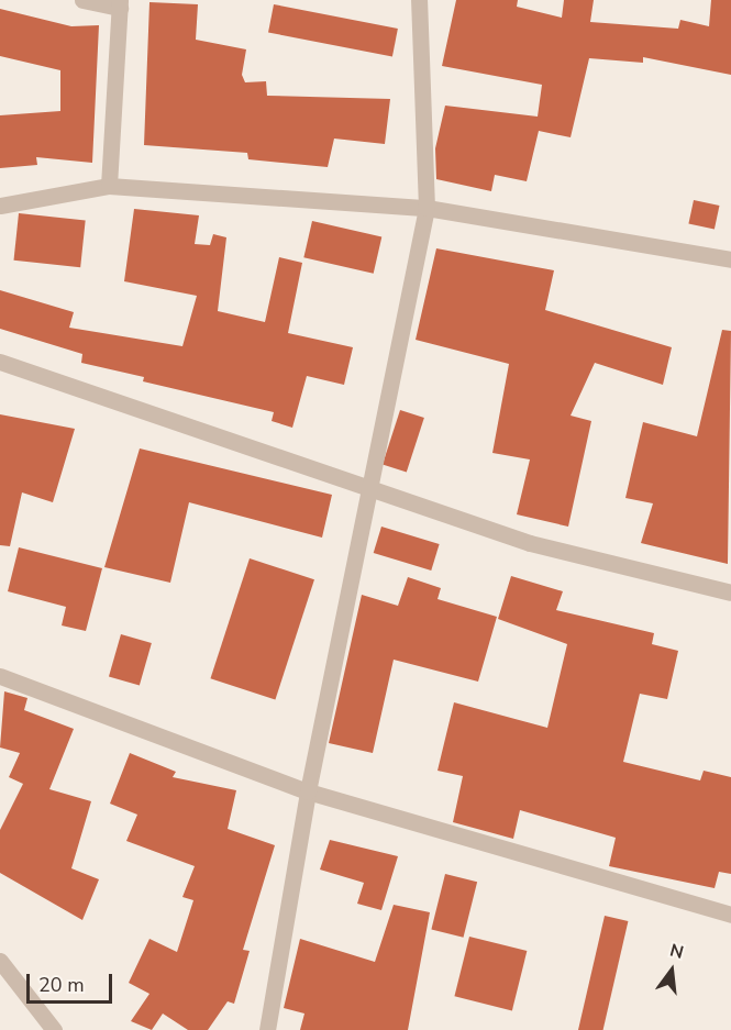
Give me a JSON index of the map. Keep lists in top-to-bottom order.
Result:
{
  "scale_bar": "20 m",
  "north": "top"
}
